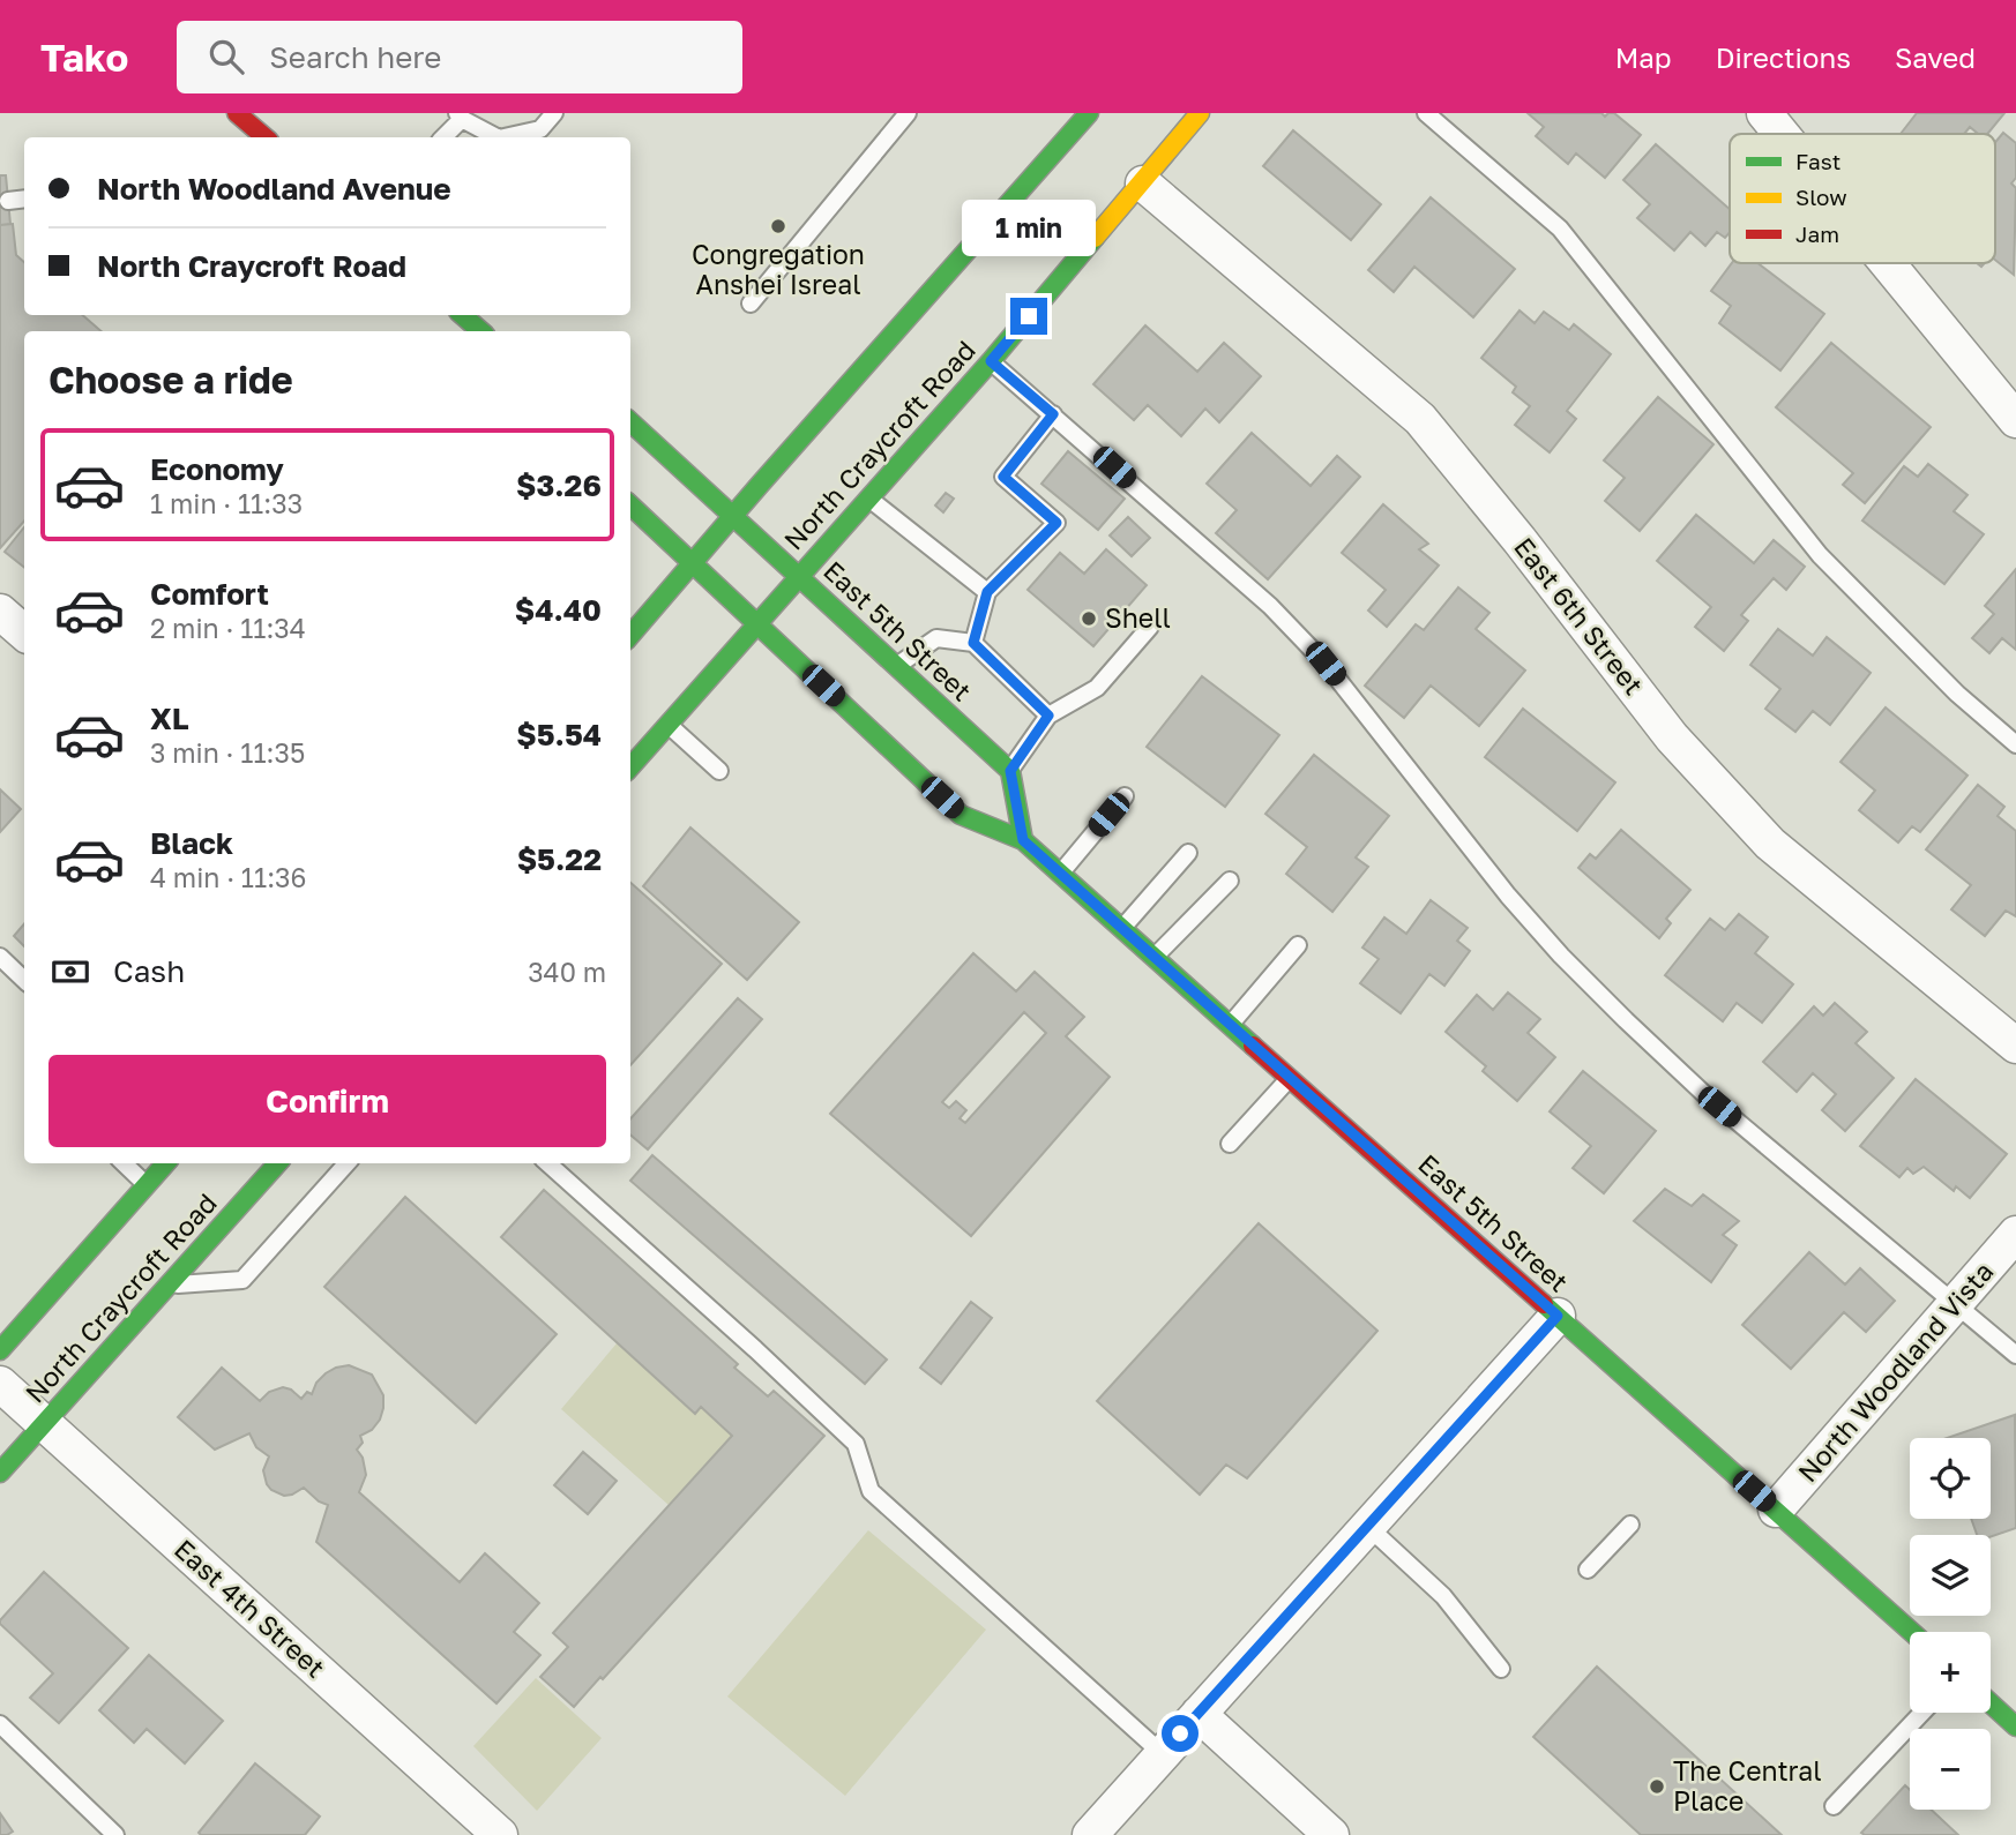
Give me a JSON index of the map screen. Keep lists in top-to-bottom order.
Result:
{
  "streets": {
    "street": [
      "North Craycroft Road",
      "East 6th Street",
      "East 5th Street",
      "North Woodland Vista",
      "East 4th Street"
    ]
  },
  "crossings": [
    ["North Craycroft Road", "East 6th Street"],
    ["North Craycroft Road", "East 5th Street"],
    ["North Craycroft Road", "East 4th Street"],
    ["East 5th Street", "North Woodland Vista"]
  ],
  "places": ["Congregation Anshei Isreal", "Shell", "The Central Place"],
  "legend": ["Fast", "Slow", "Jam"],
  "page": {
    "header": "Tako",
    "search": "Search here",
    "nav": ["Map", "Directions", "Saved"],
    "banner": ["North Woodland Avenue", "North Craycroft Road"],
    "bubble": "1 min",
    "heading": "Choose a ride",
    "list": [
      {
        "name": "Economy",
        "note": "1 min · 11:33",
        "value": "$3.26"
      },
      {
        "name": "Comfort",
        "note": "2 min · 11:34",
        "value": "$4.40"
      },
      {
        "name": "XL",
        "note": "3 min · 11:35",
        "value": "$5.54"
      },
      {
        "name": "Black",
        "note": "4 min · 11:36",
        "value": "$5.22"
      }
    ],
    "pay": ["Cash", "340 m"],
    "buttons": "Confirm",
    "map_buttons": ["+", "−"]
  }
}
